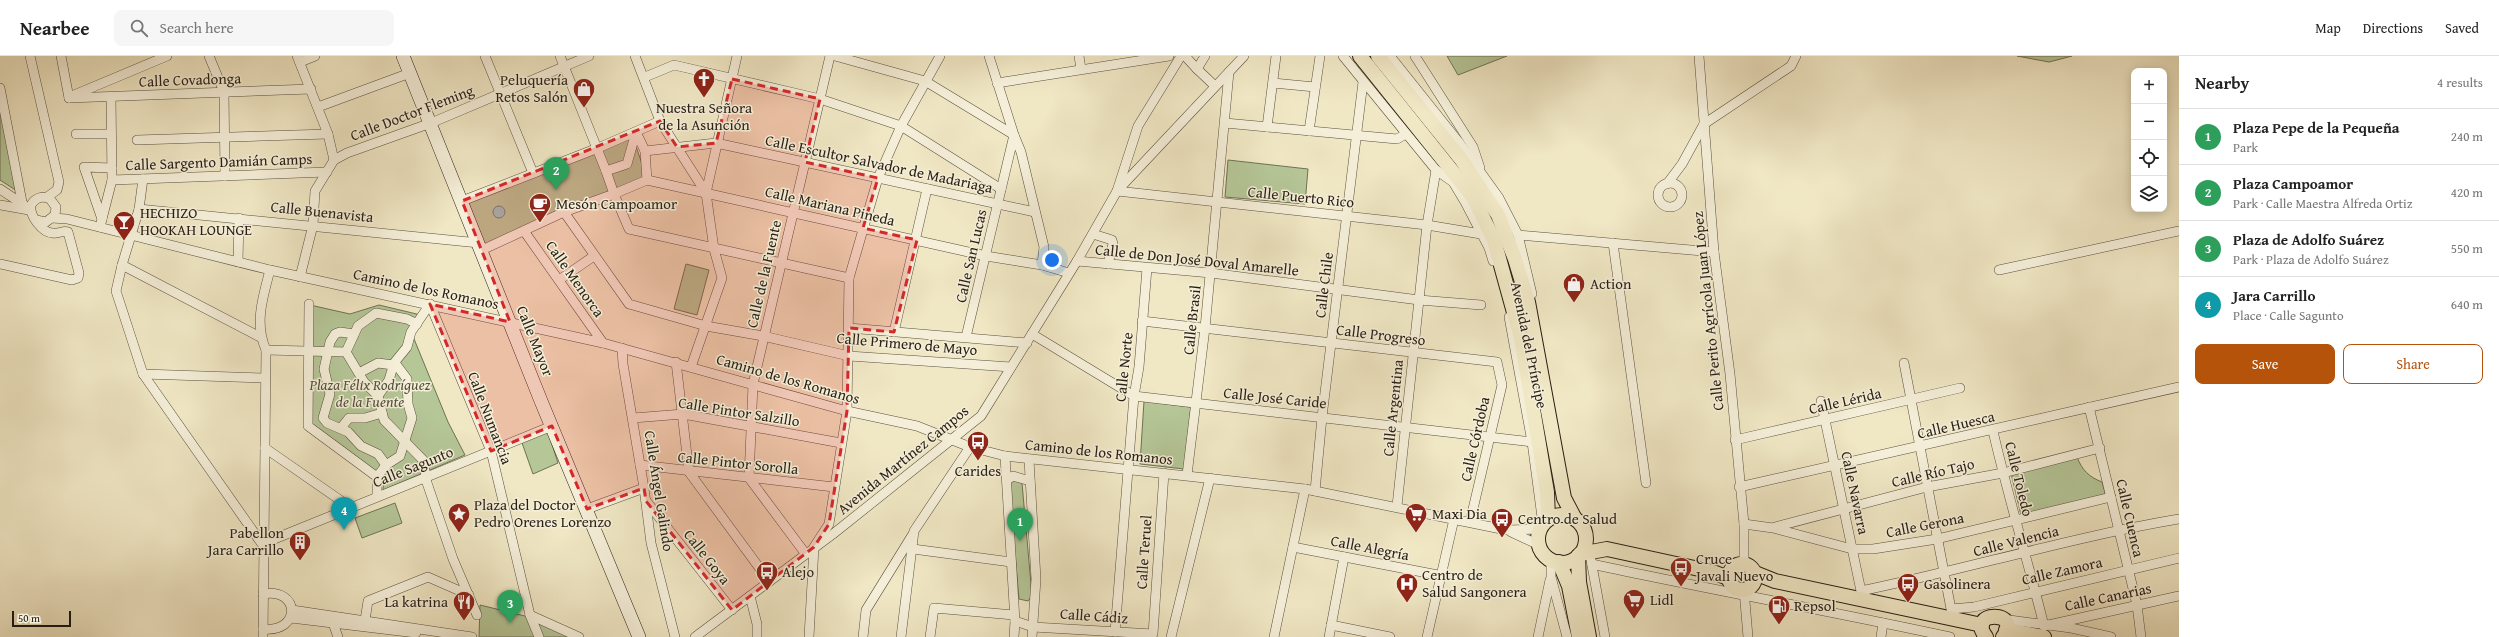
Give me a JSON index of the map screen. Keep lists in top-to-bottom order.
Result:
{
  "streets": {
    "main road": ["Calle Mayor", "Avenida del Príncipe"],
    "street": [
      "Calle Covadonga",
      "Calle Doctor Fleming",
      "Calle Sargento Damián Camps",
      "Calle Escultor Salvador de Madariaga",
      "Calle Puerto Rico",
      "Calle Mariana Pineda",
      "Calle Buenavista",
      "Calle San Lucas",
      "Calle de Don José Doval Amarelle",
      "Calle de la Fuente",
      "Calle Menorca",
      "Calle Chile",
      "Camino de los Romanos",
      "Calle Perito Agrícola Juan López",
      "Calle Brasil",
      "Calle Progreso",
      "Calle Primero de Mayo",
      "Calle Norte",
      "Calle José Caride",
      "Calle Lérida",
      "Calle Argentina",
      "Calle Pintor Salzillo",
      "Calle Numancia",
      "Calle Huesca",
      "Calle Córdoba",
      "Avenida Martínez Campos",
      "Calle Pintor Sorolla",
      "Calle Sagunto",
      "Calle Río Tajo",
      "Calle Toledo",
      "Calle Ángel Galindo",
      "Calle Navarra",
      "Calle Cuenca",
      "Calle Gerona",
      "Calle Valencia",
      "Calle Alegría",
      "Calle Teruel",
      "Calle Goya",
      "Calle Zamora",
      "Calle Canarias",
      "Calle Cádiz"
    ]
  },
  "crossings": [
    ["Calle Doctor Fleming", "Calle Mayor"],
    ["Calle Escultor Salvador de Madariaga", "Calle San Lucas"],
    ["Calle Escultor Salvador de Madariaga", "Calle de la Fuente"],
    ["Calle Puerto Rico", "Calle Chile"],
    ["Calle Puerto Rico", "Calle Brasil"],
    ["Calle Puerto Rico", "Avenida del Príncipe"],
    ["Calle Puerto Rico", "Calle Argentina"],
    ["Calle Puerto Rico", "Avenida Martínez Campos"],
    ["Calle Mariana Pineda", "Calle San Lucas"],
    ["Calle Mariana Pineda", "Calle de la Fuente"],
    ["Calle Mariana Pineda", "Avenida Martínez Campos"],
    ["Calle Buenavista", "Calle Mayor"],
    ["Calle de Don José Doval Amarelle", "Calle Chile"],
    ["Calle de Don José Doval Amarelle", "Calle Brasil"],
    ["Calle de Don José Doval Amarelle", "Calle Norte"],
    ["Calle de Don José Doval Amarelle", "Calle Argentina"],
    ["Calle de Don José Doval Amarelle", "Avenida Martínez Campos"],
    ["Calle de la Fuente", "Camino de los Romanos"],
    ["Calle de la Fuente", "Calle Primero de Mayo"],
    ["Calle de la Fuente", "Calle Pintor Salzillo"],
    ["Calle de la Fuente", "Calle Pintor Sorolla"],
    ["Calle Menorca", "Camino de los Romanos"],
    ["Calle Chile", "Camino de los Romanos"],
    ["Calle Chile", "Calle Progreso"],
    ["Calle Chile", "Avenida del Príncipe"],
    ["Calle Chile", "Calle José Caride"],
    ["Camino de los Romanos", "Calle Brasil"],
    ["Camino de los Romanos", "Calle Mayor"],
    ["Camino de los Romanos", "Avenida del Príncipe"],
    ["Camino de los Romanos", "Calle Norte"],
    ["Camino de los Romanos", "Calle Argentina"],
    ["Camino de los Romanos", "Calle Numancia"],
    ["Camino de los Romanos", "Calle Córdoba"],
    ["Camino de los Romanos", "Avenida Martínez Campos"],
    ["Camino de los Romanos", "Calle Ángel Galindo"],
    ["Camino de los Romanos", "Calle Teruel"],
    ["Calle Perito Agrícola Juan López", "Calle Lérida"],
    ["Calle Perito Agrícola Juan López", "Calle Huesca"],
    ["Calle Perito Agrícola Juan López", "Calle Gerona"],
    ["Calle Brasil", "Calle Progreso"],
    ["Calle Brasil", "Calle José Caride"],
    ["Calle Brasil", "Avenida Martínez Campos"],
    ["Calle Progreso", "Calle Norte"],
    ["Calle Progreso", "Calle Argentina"],
    ["Calle Progreso", "Calle Córdoba"],
    ["Calle Mayor", "Calle Sagunto"],
    ["Calle Primero de Mayo", "Avenida Martínez Campos"],
    ["Avenida del Príncipe", "Calle José Caride"],
    ["Avenida del Príncipe", "Calle Argentina"],
    ["Calle Norte", "Calle José Caride"],
    ["Calle Norte", "Calle Cádiz"],
    ["Calle José Caride", "Calle Argentina"],
    ["Calle José Caride", "Calle Córdoba"],
    ["Calle José Caride", "Avenida Martínez Campos"],
    ["Calle Lérida", "Calle Navarra"],
    ["Calle Pintor Salzillo", "Calle Ángel Galindo"],
    ["Calle Numancia", "Calle Sagunto"],
    ["Calle Huesca", "Calle Toledo"],
    ["Calle Huesca", "Calle Navarra"],
    ["Calle Huesca", "Calle Cuenca"],
    ["Avenida Martínez Campos", "Calle Goya"],
    ["Calle Pintor Sorolla", "Calle Ángel Galindo"],
    ["Calle Río Tajo", "Calle Toledo"],
    ["Calle Río Tajo", "Calle Navarra"],
    ["Calle Río Tajo", "Calle Cuenca"],
    ["Calle Río Tajo", "Calle Gerona"],
    ["Calle Toledo", "Calle Gerona"],
    ["Calle Toledo", "Calle Valencia"],
    ["Calle Toledo", "Calle Zamora"],
    ["Calle Toledo", "Calle Canarias"],
    ["Calle Ángel Galindo", "Calle Goya"],
    ["Calle Navarra", "Calle Gerona"],
    ["Calle Navarra", "Calle Valencia"],
    ["Calle Cuenca", "Calle Gerona"],
    ["Calle Cuenca", "Calle Valencia"],
    ["Calle Cuenca", "Calle Zamora"],
    ["Calle Cuenca", "Calle Canarias"],
    ["Calle Valencia", "Calle Zamora"],
    ["Calle Teruel", "Calle Cádiz"]
  ],
  "parks": ["Plaza Félix Rodríguez de la Fuente"],
  "places": {
    "church": ["Nuestra Señora de la Asunción"],
    "shop": ["Peluquería Retos Salón", "Action"],
    "cafe": ["Mesón Campoamor"],
    "bar": ["HECHIZO HOOKAH LOUNGE"],
    "bus stop": [
      "Carides",
      "Centro de Salud",
      "Cruce Javali Nuevo",
      "Alejo",
      "Gasolinera"
    ],
    "place": ["Plaza del Doctor Pedro Orenes Lorenzo"],
    "supermarket": ["Maxi Dia", "Lidl"],
    "building": ["Pabellon Jara Carrillo"],
    "hospital": ["Centro de Salud Sangonera"],
    "restaurant": ["La katrina"],
    "fuel station": ["Repsol"]
  },
  "scale_bar": "50 m",
  "page": {
    "header": "Nearbee",
    "search": "Search here",
    "nav": ["Map", "Directions", "Saved"],
    "heading": ["Nearby", "4 results"],
    "map_buttons": ["+", "−"],
    "list": [
      {
        "mark": "1",
        "name": "Plaza Pepe de la Pequeña",
        "note": "Park",
        "value": "240 m"
      },
      {
        "mark": "2",
        "name": "Plaza Campoamor",
        "note": "Park · Calle Maestra Alfreda Ortiz",
        "value": "420 m"
      },
      {
        "mark": "3",
        "name": "Plaza de Adolfo Suárez",
        "note": "Park · Plaza de Adolfo Suárez",
        "value": "550 m"
      },
      {
        "mark": "4",
        "name": "Jara Carrillo",
        "note": "Place · Calle Sagunto",
        "value": "640 m"
      }
    ],
    "pins": [
      "2",
      "4",
      "1",
      "3"
    ],
    "buttons": ["Save", "Share"],
    "scale": "50 m"
  }
}
